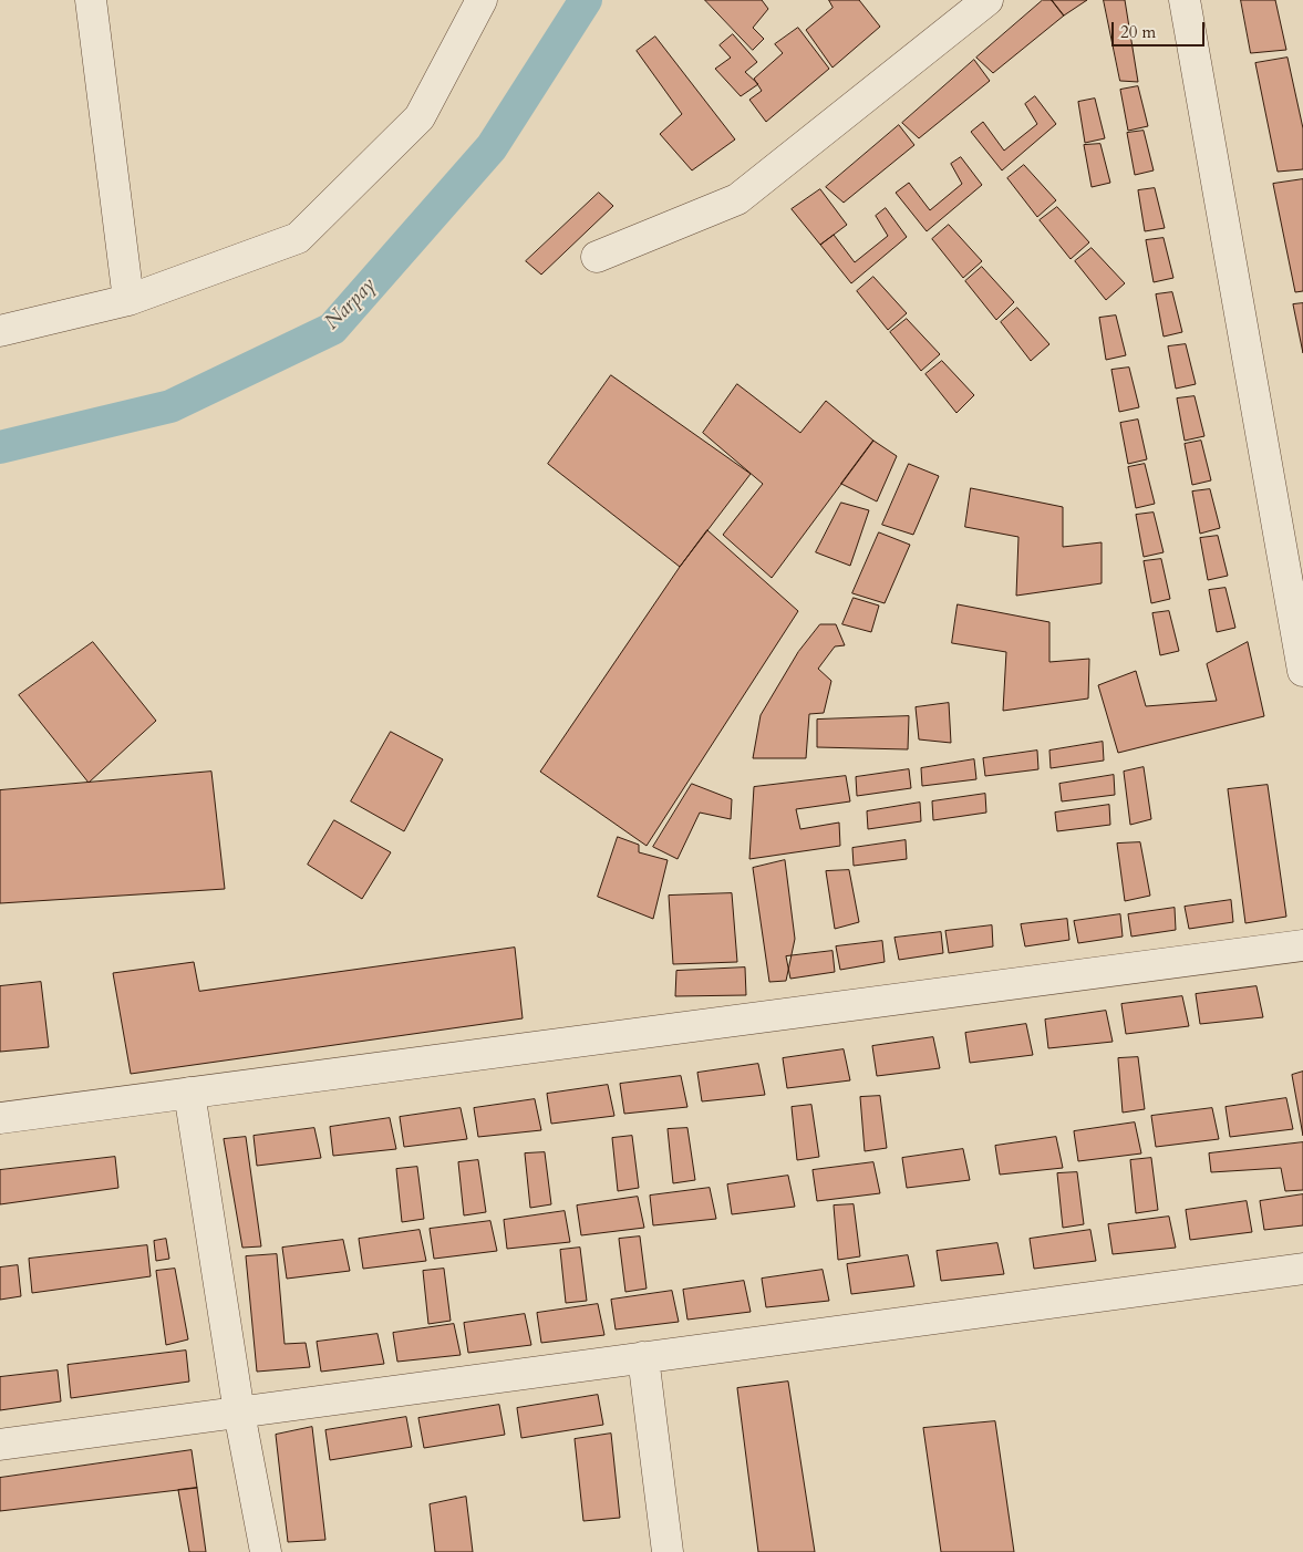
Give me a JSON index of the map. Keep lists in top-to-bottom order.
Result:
{
  "water": ["Narpay"],
  "scale_bar": "20 m"
}
